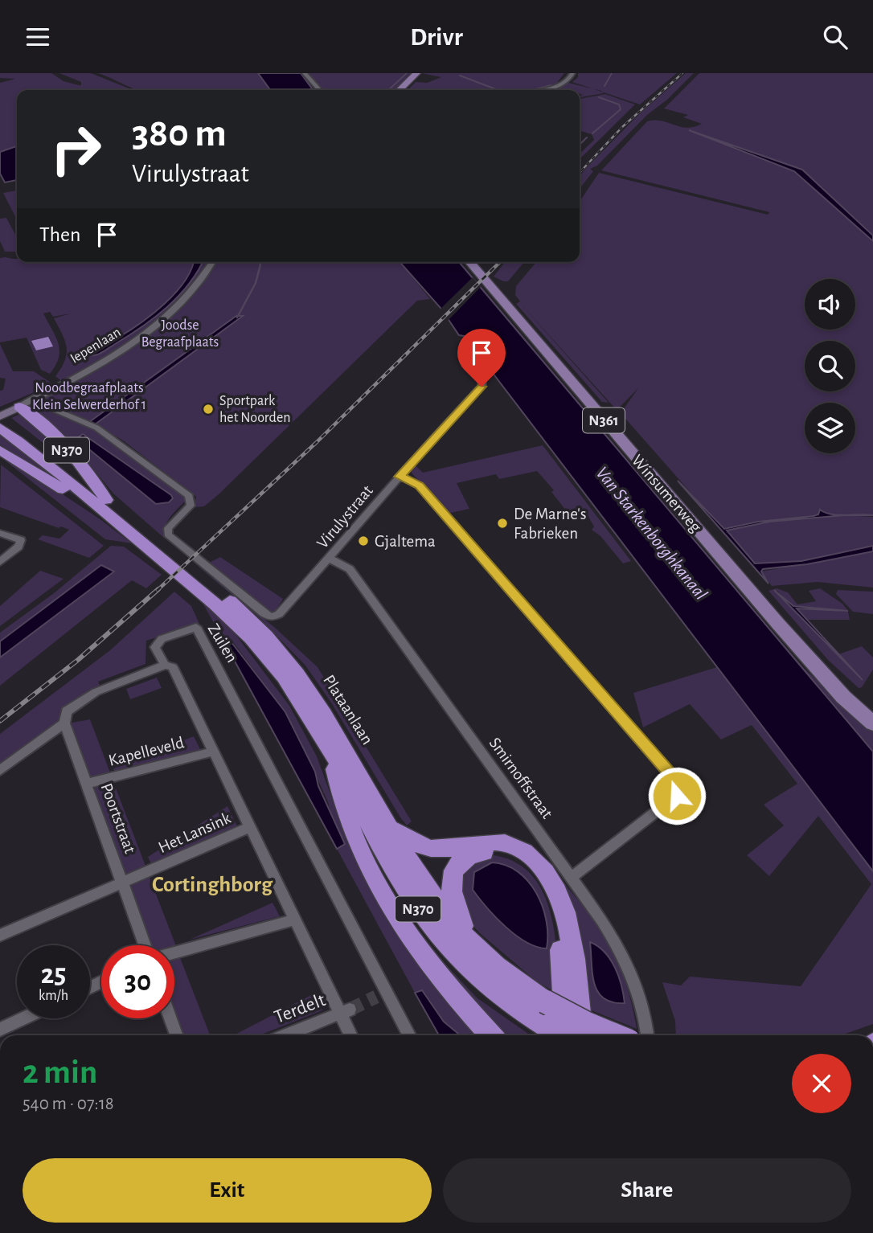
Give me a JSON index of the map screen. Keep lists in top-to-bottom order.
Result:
{
  "streets": {
    "highway": ["N370", "Plataanlaan"],
    "main road": ["N361", "Winsumerweg"],
    "street": [
      "Iepenlaan",
      "Virulystraat",
      "Zuilen",
      "Kapelleveld",
      "Smirnoffstraat",
      "Poortstraat",
      "Het Lansink",
      "Terdelt"
    ]
  },
  "crossings": [
    ["Iepenlaan", "N370"],
    ["Iepenlaan", "Virulystraat"],
    ["Iepenlaan", "Plataanlaan"],
    ["N370", "Plataanlaan"],
    ["Virulystraat", "Smirnoffstraat"],
    ["Kapelleveld", "Poortstraat"],
    ["Poortstraat", "Het Lansink"]
  ],
  "districts": ["Cortinghborg"],
  "water": ["Van Starkenborghkanaal"],
  "parks": ["Joodse Begraafplaats", "Noodbegraafplaats Klein Selwerderhof 1"],
  "places": ["Sportpark het Noorden", "De Marne's Fabrieken", "Gjaltema"],
  "page": {
    "header": "Drivr",
    "turn": ["380 m", "Virulystraat"],
    "then": "Then",
    "speed": "25 km/h",
    "limit": "30",
    "heading": ["2 min", "540 m · 07:18"],
    "buttons": ["Exit", "Share"]
  }
}
